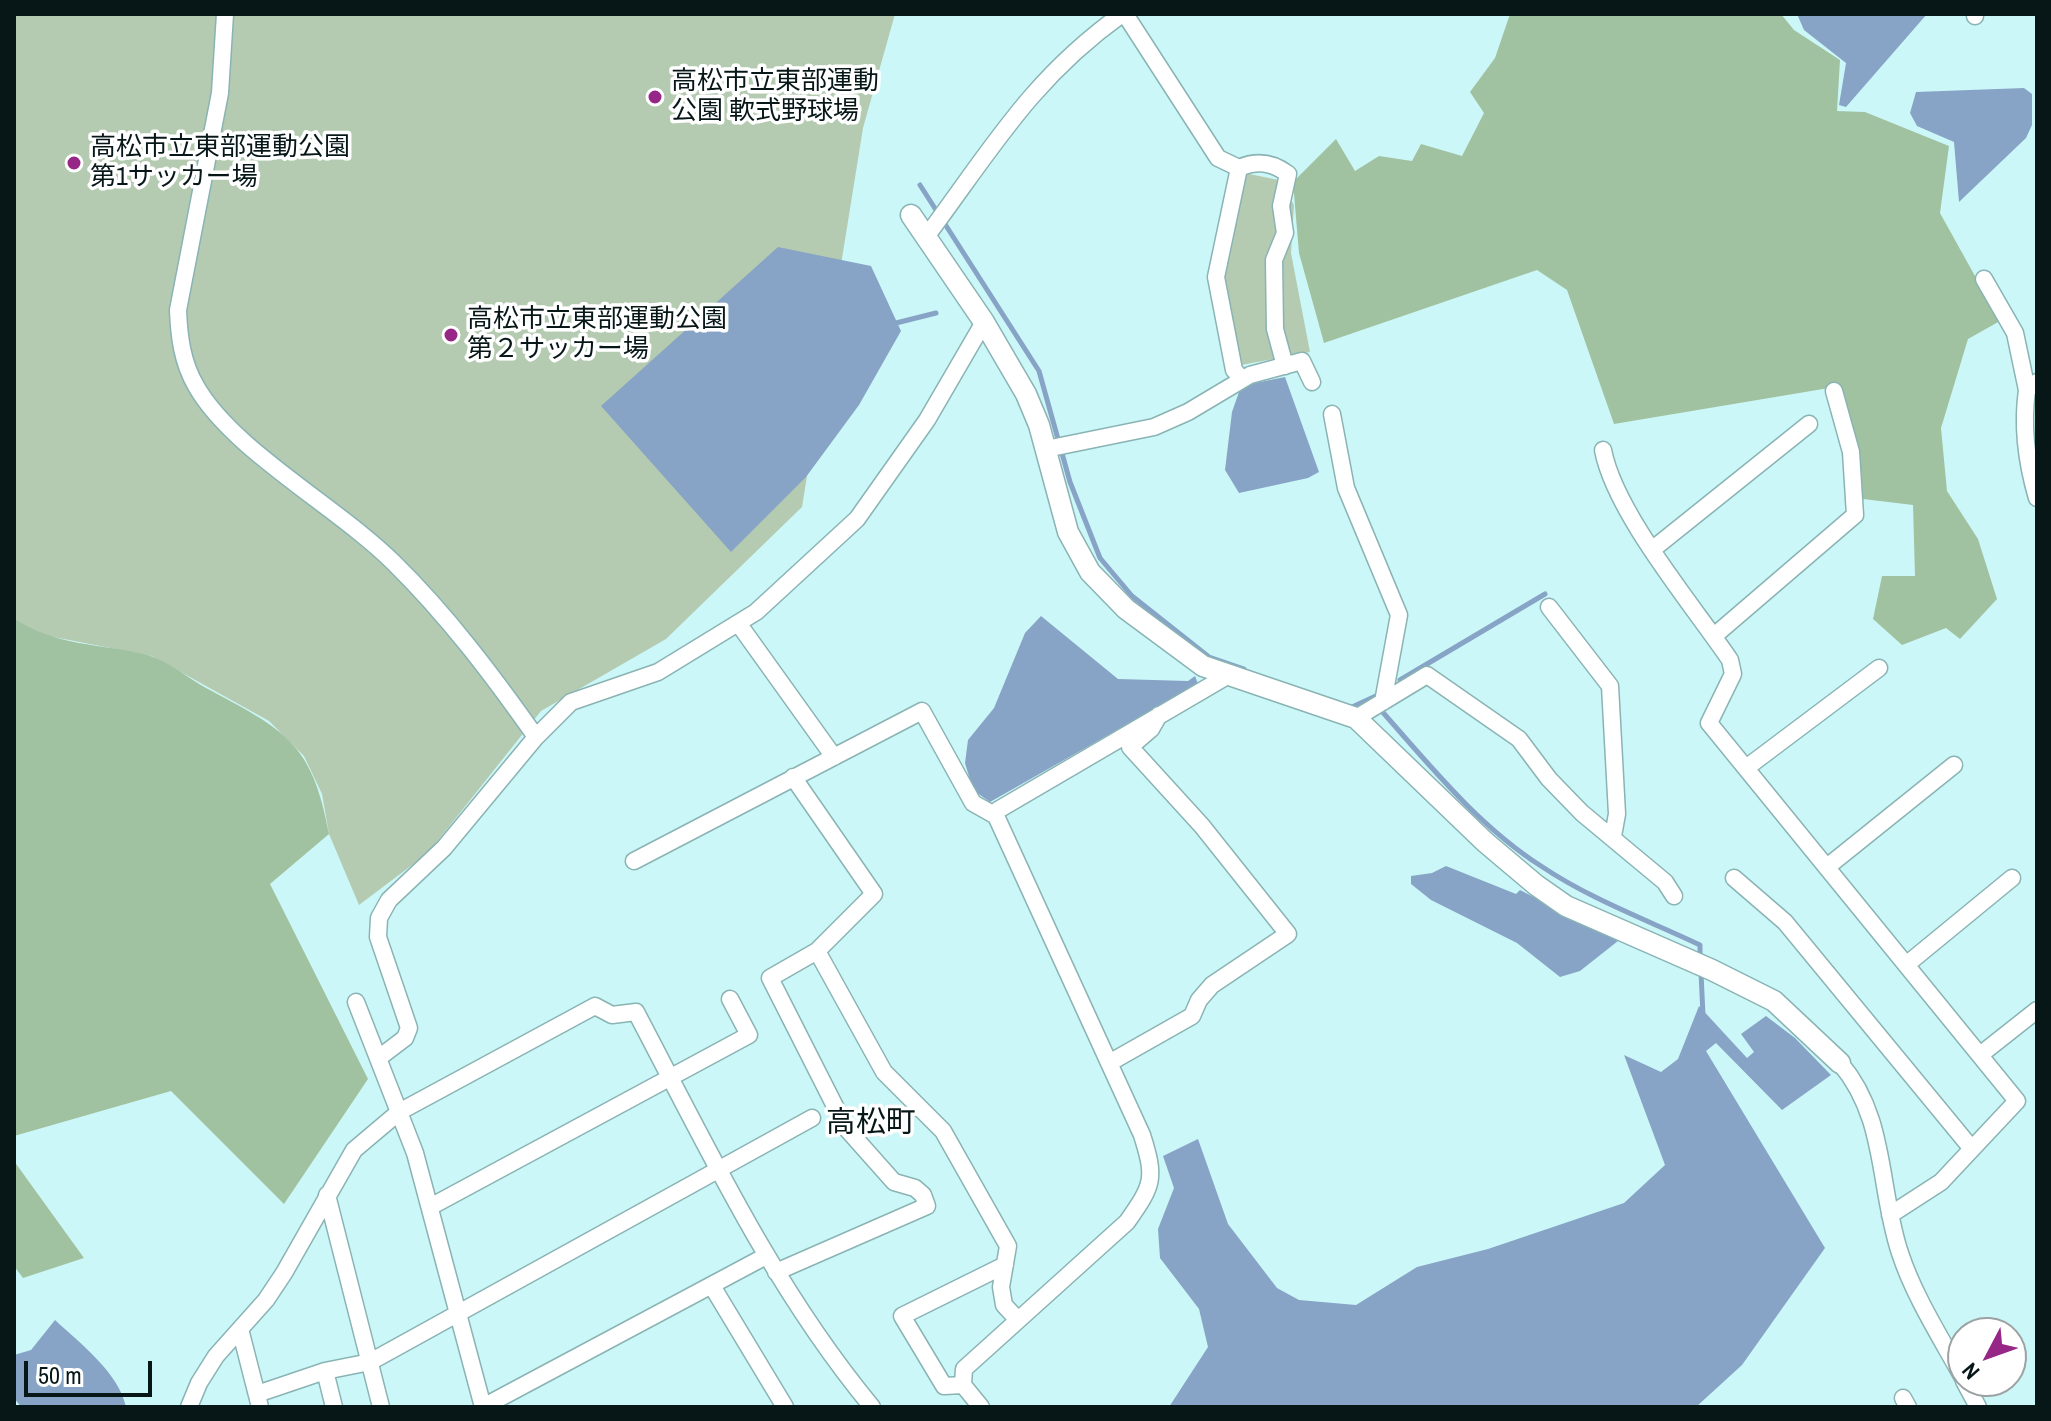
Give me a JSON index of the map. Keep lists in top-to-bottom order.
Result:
{
  "districts": ["高松町"],
  "places": ["高松市立東部運動 公園 軟式野球場", "高松市立東部運動公園 第1サッカー場", "高松市立東部運動公園 第２サッカー場"],
  "scale_bar": "50 m",
  "north": "bottom left"
}
